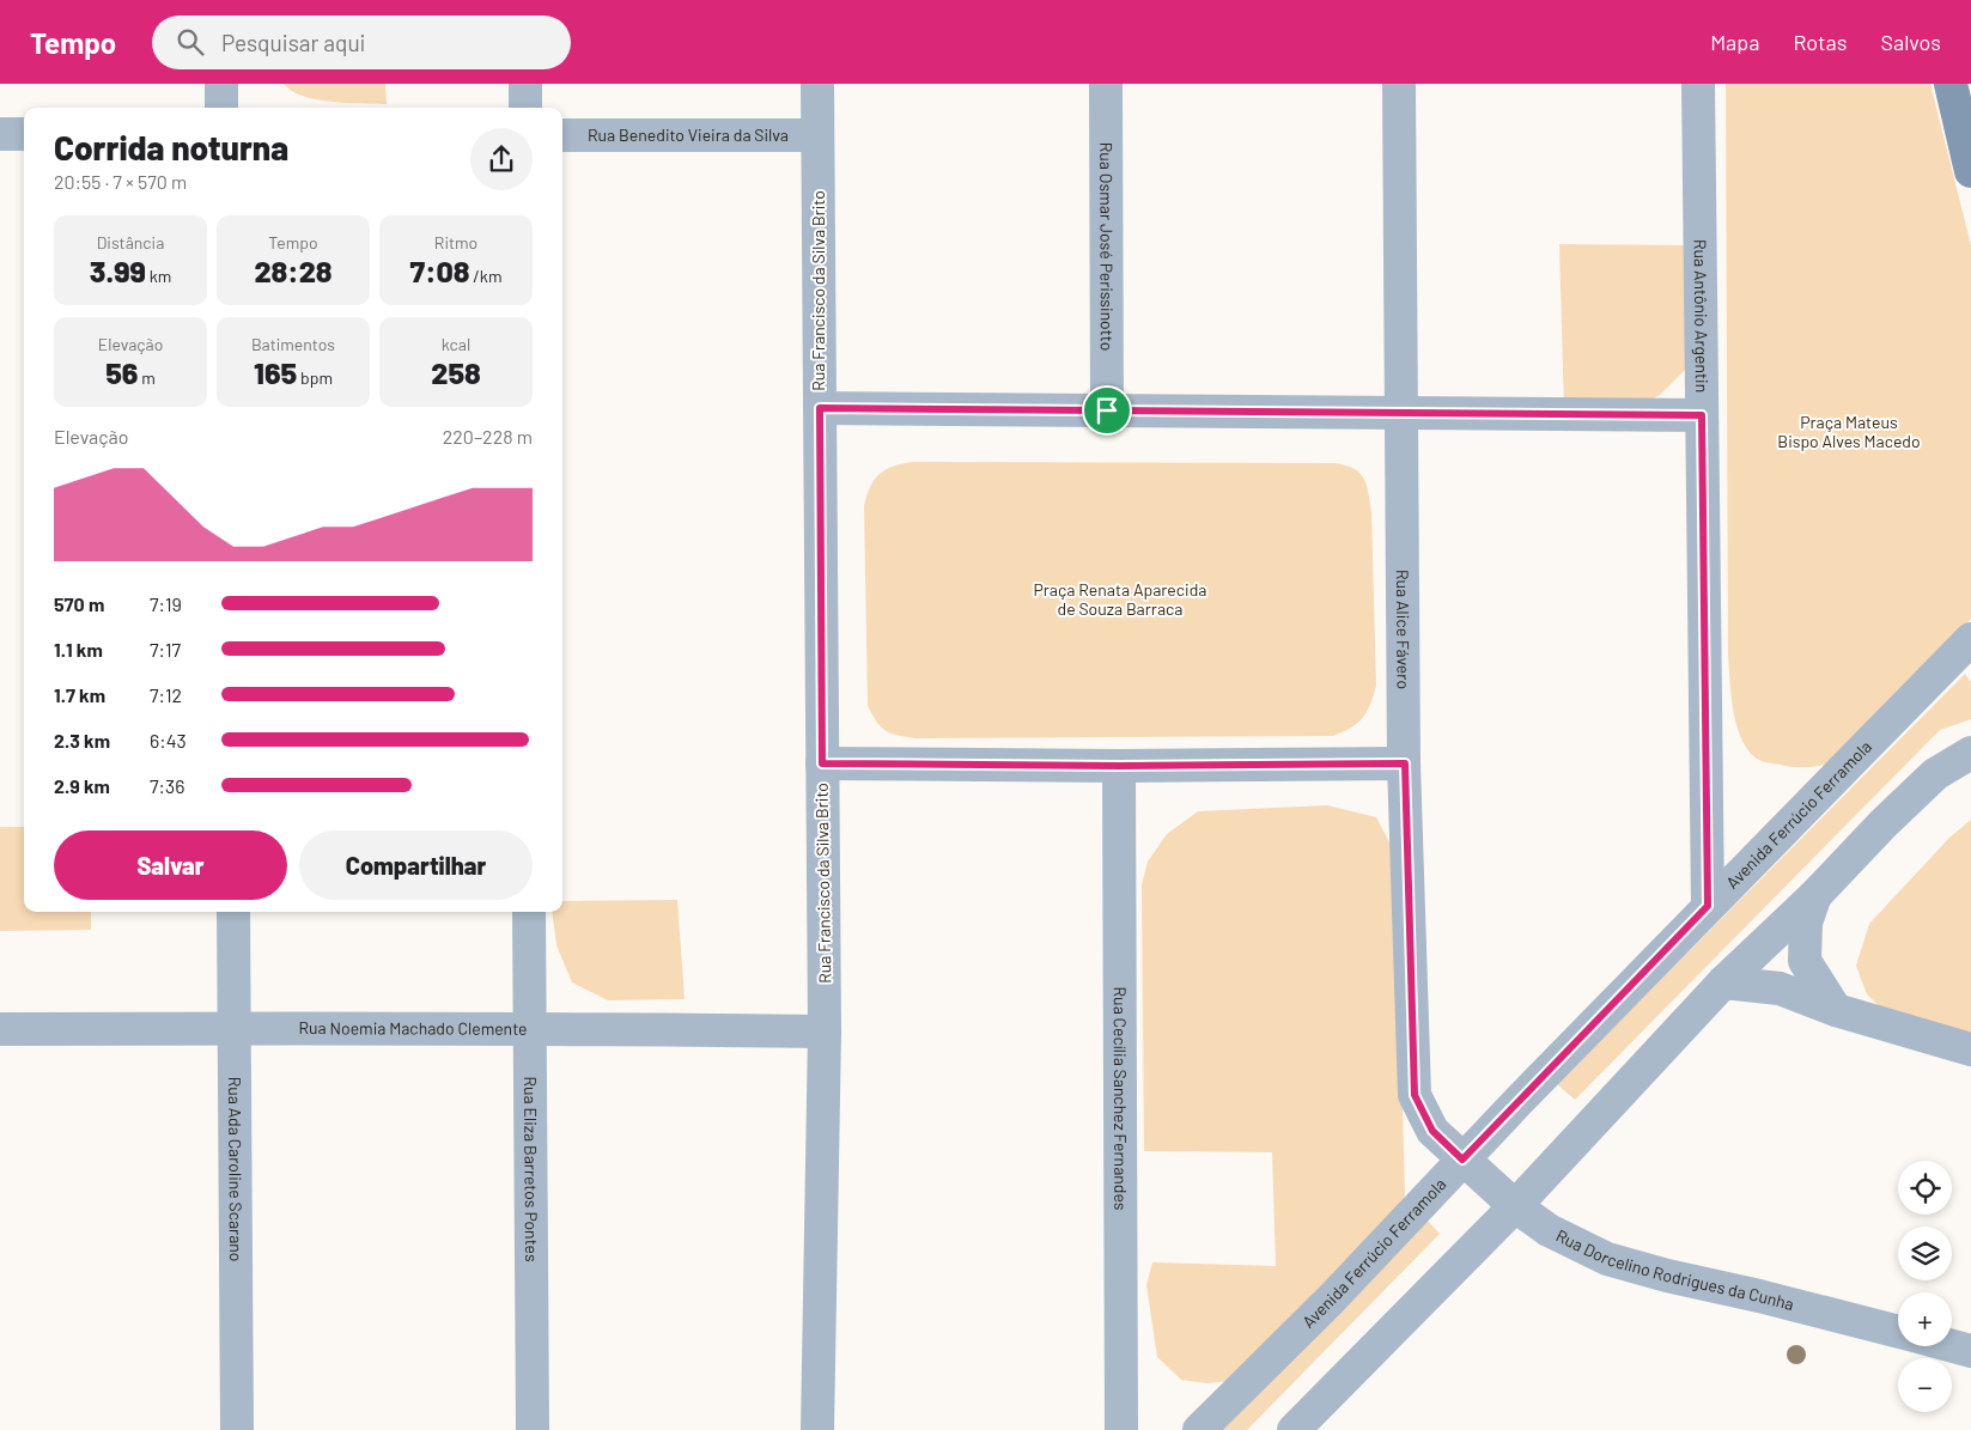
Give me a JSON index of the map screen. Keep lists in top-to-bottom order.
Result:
{
  "streets": {
    "street": [
      "Rua Benedito Vieira da Silva",
      "Rua Osmar José Perissinotto",
      "Rua Francisco da Silva Brito",
      "Rua Antônio Argentin",
      "Rua Alice Fávero",
      "Avenida Ferrúcio Ferramola",
      "Rua Noemia Machado Clemente",
      "Rua Cecília Sanchez Fernandes",
      "Rua Ada Caroline Scarano",
      "Rua Eliza Barretos Pontes",
      "Rua Dorcelino Rodrigues da Cunha"
    ]
  },
  "crossings": [
    ["Rua Benedito Vieira da Silva", "Rua Francisco da Silva Brito"],
    ["Rua Francisco da Silva Brito", "Rua Noemia Machado Clemente"],
    ["Rua Antônio Argentin", "Avenida Ferrúcio Ferramola"],
    ["Rua Alice Fávero", "Avenida Ferrúcio Ferramola"],
    ["Rua Alice Fávero", "Rua Dorcelino Rodrigues da Cunha"],
    ["Avenida Ferrúcio Ferramola", "Rua Dorcelino Rodrigues da Cunha"],
    ["Rua Noemia Machado Clemente", "Rua Ada Caroline Scarano"],
    ["Rua Noemia Machado Clemente", "Rua Eliza Barretos Pontes"]
  ],
  "parks": ["Praça Mateus Bispo Alves Macedo", "Praça Renata Aparecida de Souza Barraca"],
  "page": {
    "header": "Tempo",
    "search": "Pesquisar aqui",
    "nav": ["Mapa", "Rotas", "Salvos"],
    "heading": ["Corrida noturna", "20:55 · 7 × 570 m"],
    "stats": [
      ["Distância", "3.99 km"],
      ["Tempo", "28:28"],
      ["Ritmo", "7:08 /km"],
      ["Elevação", "56 m"],
      ["Batimentos", "165 bpm"],
      ["kcal", "258"]
    ],
    "chart": ["Elevação", "220–228 m"],
    "list": [
      {
        "name": "570 m",
        "note": "7:19"
      },
      {
        "name": "1.1 km",
        "note": "7:17"
      },
      {
        "name": "1.7 km",
        "note": "7:12"
      },
      {
        "name": "2.3 km",
        "note": "6:43"
      },
      {
        "name": "2.9 km",
        "note": "7:36"
      }
    ],
    "buttons": ["Salvar", "Compartilhar"],
    "map_buttons": ["+", "−"]
  }
}
